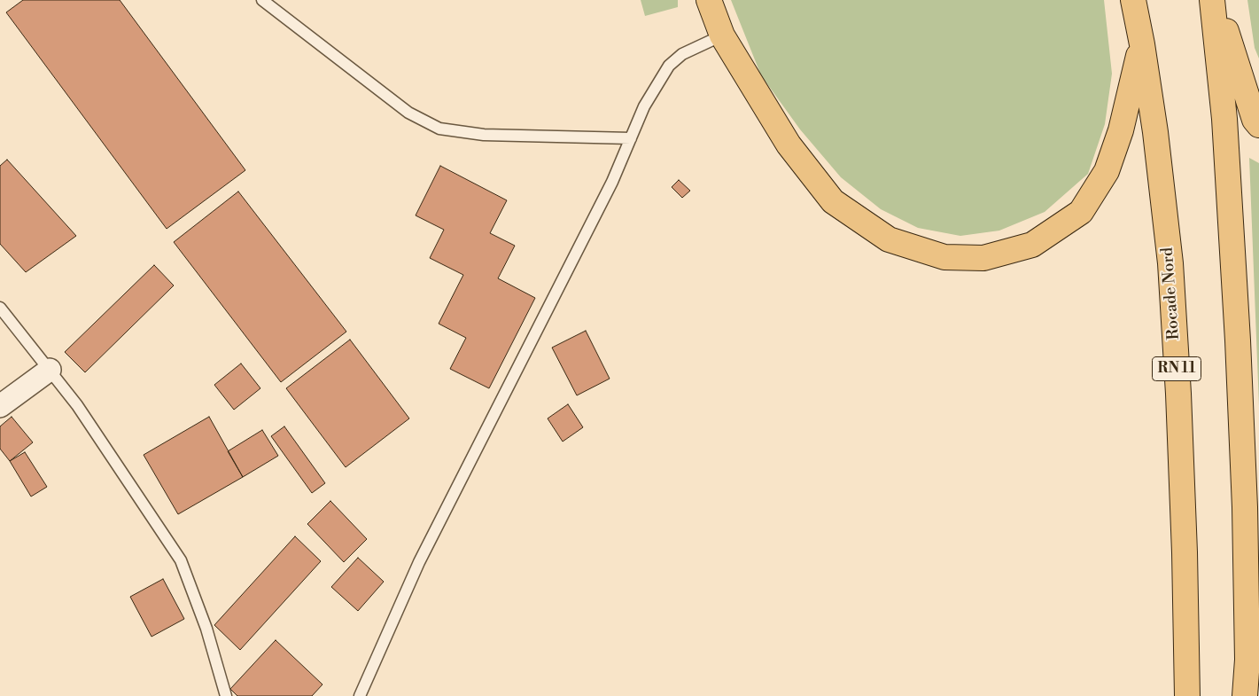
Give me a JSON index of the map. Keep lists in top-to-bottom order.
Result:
{
  "streets": {
    "highway": ["Rocade Nord", "RN 11"]
  }
}
